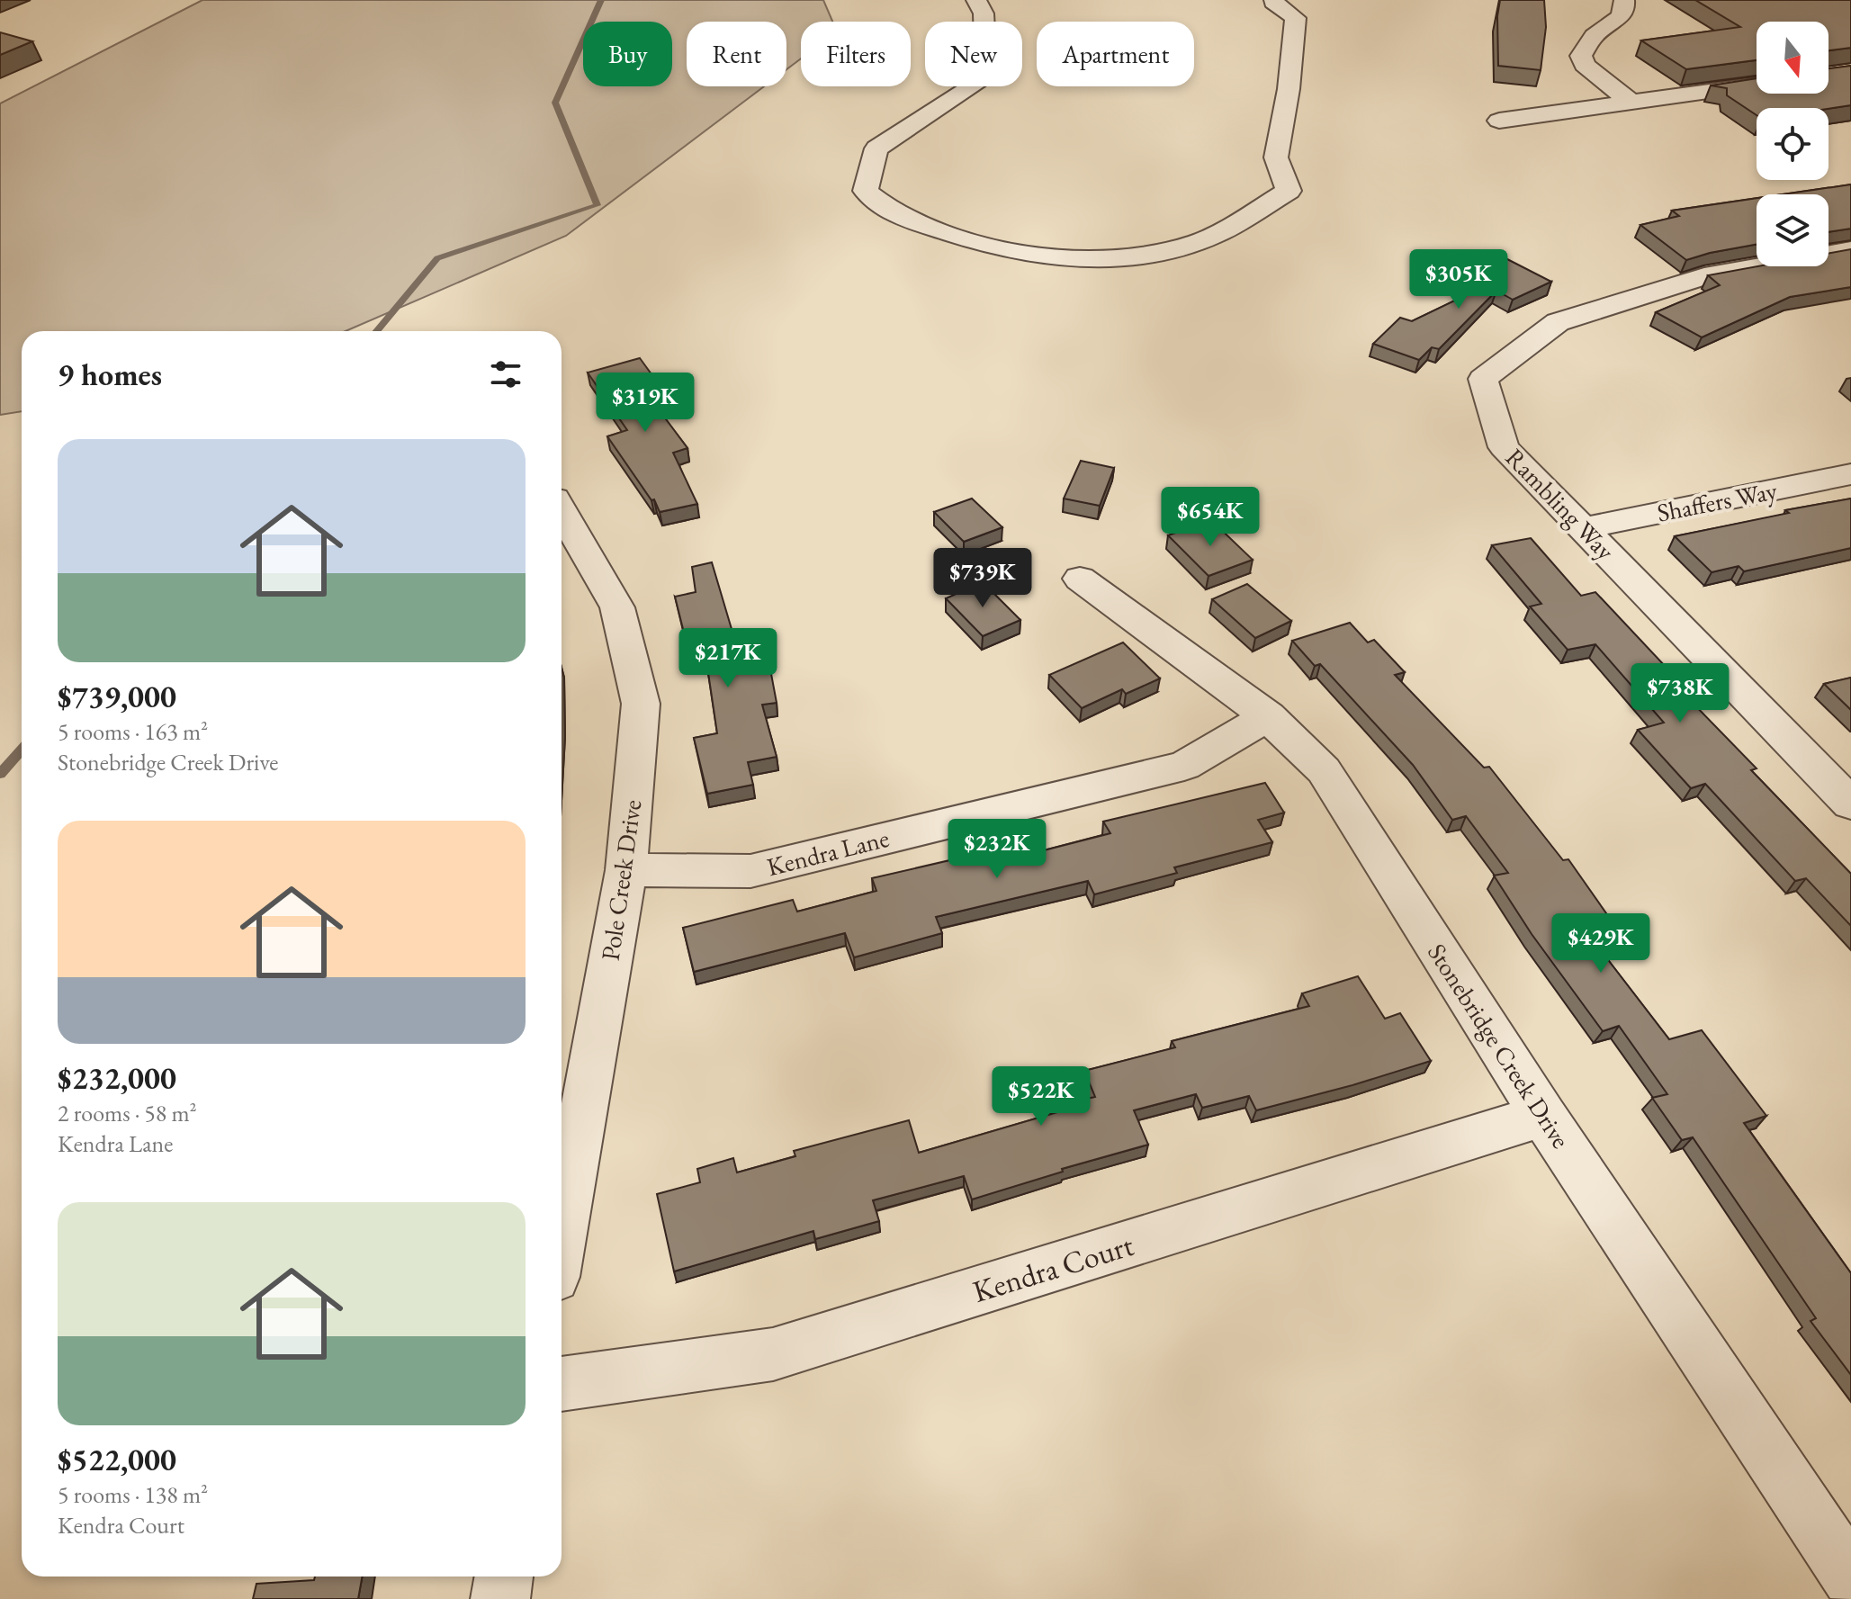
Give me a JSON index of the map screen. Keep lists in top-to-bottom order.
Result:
{
  "streets": {
    "street": [
      "Shaffers Way",
      "Rambling Way",
      "Kendra Lane",
      "Pole Creek Drive",
      "Stonebridge Creek Drive",
      "Kendra Court"
    ]
  },
  "crossings": [
    ["Shaffers Way", "Rambling Way"],
    ["Kendra Lane", "Pole Creek Drive"],
    ["Kendra Lane", "Stonebridge Creek Drive"],
    ["Stonebridge Creek Drive", "Kendra Court"]
  ],
  "north": "bottom",
  "page": {
    "chip": [
      "Buy",
      "Rent",
      "Filters",
      "New",
      "Apartment"
    ],
    "price": [
      "$305K",
      "$319K",
      "$654K",
      "$739K",
      "$217K",
      "$738K",
      "$232K",
      "$429K",
      "$522K"
    ],
    "heading": "9 homes",
    "list": [
      {
        "name": "$739,000",
        "note": "5 rooms · 163 m² · Stonebridge Creek Drive"
      },
      {
        "name": "$232,000",
        "note": "2 rooms · 58 m² · Kendra Lane"
      },
      {
        "name": "$522,000",
        "note": "5 rooms · 138 m² · Kendra Court"
      }
    ]
  }
}
